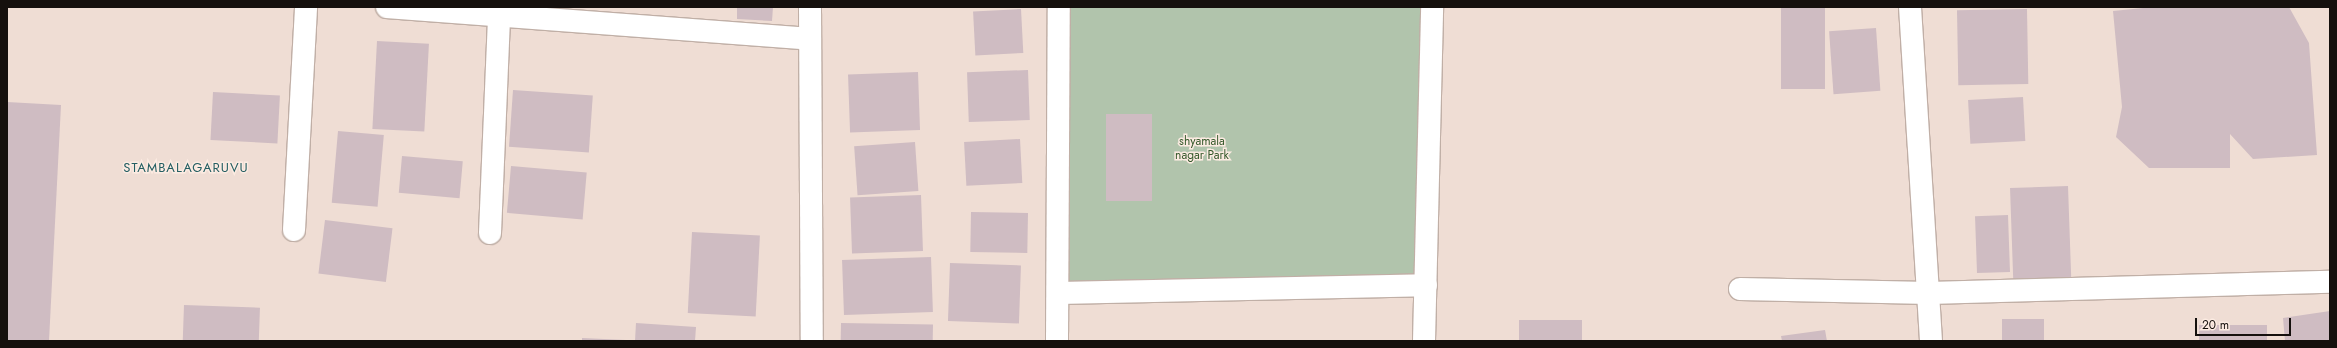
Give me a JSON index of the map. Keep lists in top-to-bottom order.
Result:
{
  "districts": ["STAMBALAGARUVU"],
  "parks": ["shyamala nagar Park"],
  "scale_bar": "20 m"
}
